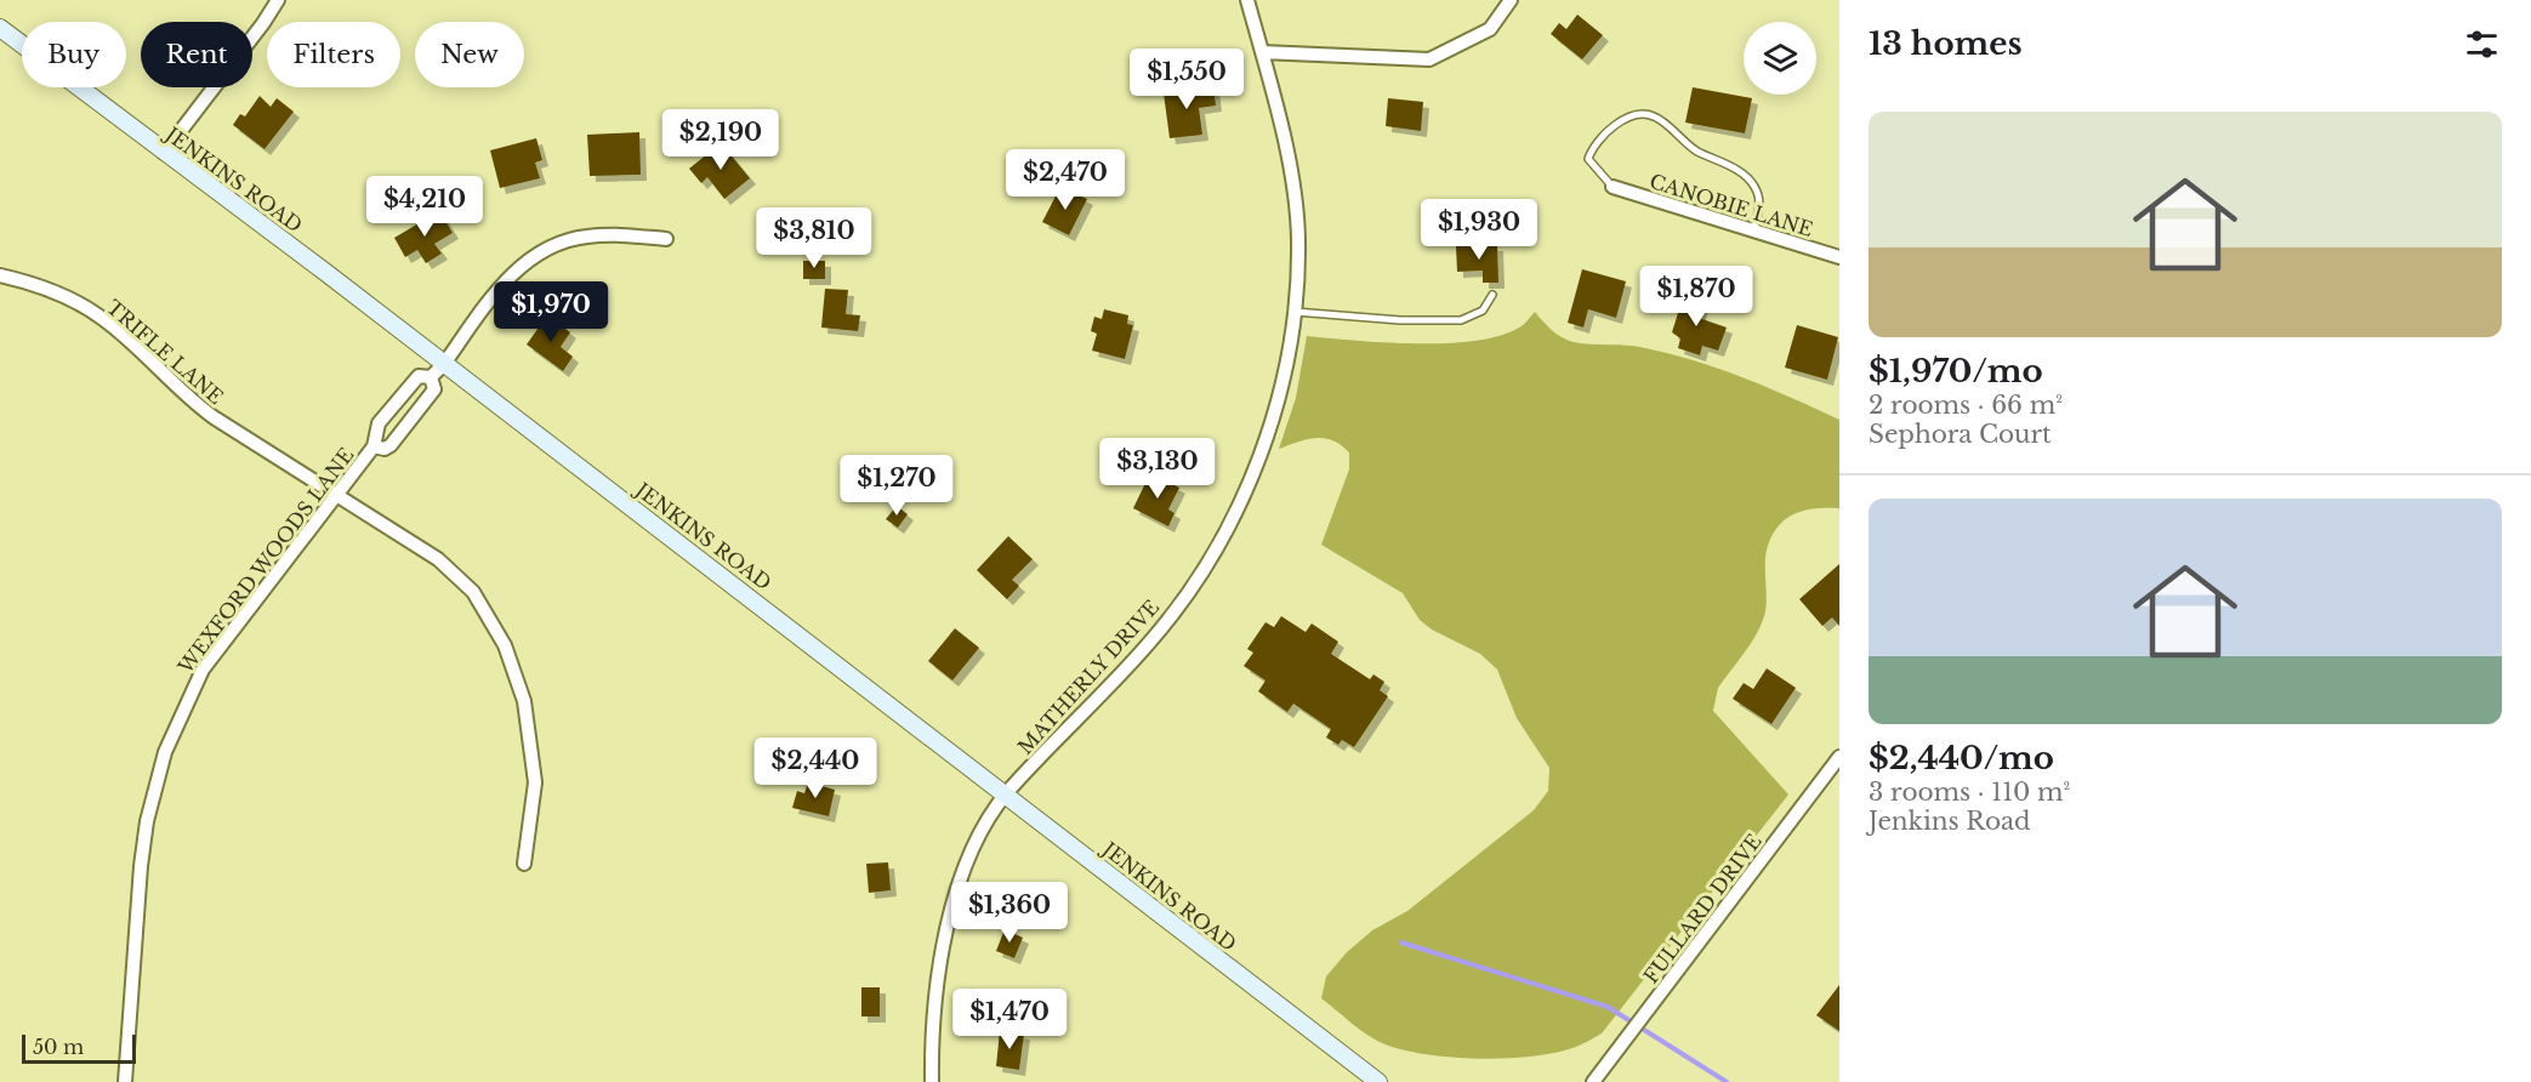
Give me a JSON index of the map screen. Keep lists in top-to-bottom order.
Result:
{
  "streets": {
    "street": [
      "JENKINS ROAD",
      "CANOBIE LANE",
      "TRIFLE LANE",
      "WEXFORD WOODS LANE",
      "MATHERLY DRIVE",
      "FULLARD DRIVE"
    ]
  },
  "crossings": [
    ["JENKINS ROAD", "WEXFORD WOODS LANE"],
    ["JENKINS ROAD", "MATHERLY DRIVE"],
    ["TRIFLE LANE", "WEXFORD WOODS LANE"]
  ],
  "scale_bar": "50 m",
  "page": {
    "heading": "13 homes",
    "chip": [
      "Buy",
      "Rent",
      "Filters",
      "New"
    ],
    "price": [
      "$1,550",
      "$2,190",
      "$2,470",
      "$4,210",
      "$1,930",
      "$3,810",
      "$1,870",
      "$1,970",
      "$3,130",
      "$1,270",
      "$2,440",
      "$1,360",
      "$1,470"
    ],
    "list": [
      {
        "name": "$1,970/mo",
        "note": "2 rooms · 66 m² · Sephora Court"
      },
      {
        "name": "$2,440/mo",
        "note": "3 rooms · 110 m² · Jenkins Road"
      }
    ],
    "scale": "50 m"
  }
}
